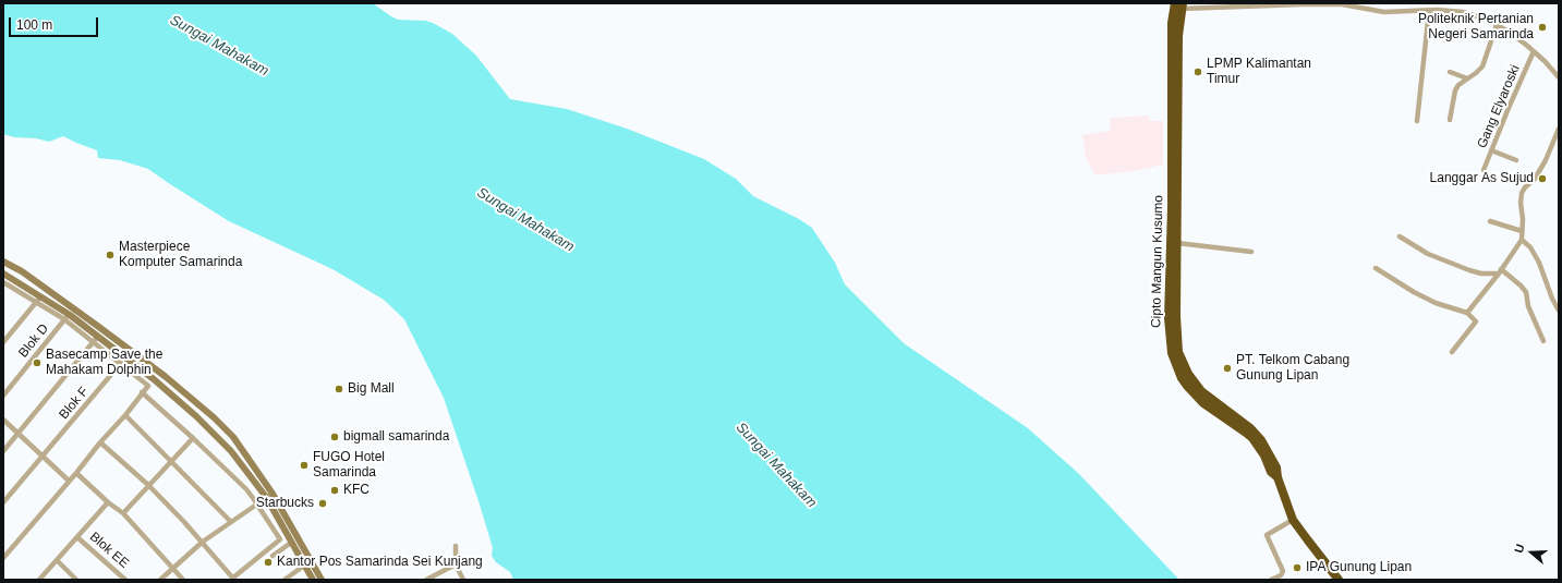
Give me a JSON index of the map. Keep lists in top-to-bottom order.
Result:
{
  "streets": {
    "highway": ["Cipto Mangun Kusumo"],
    "street": [
      "Gang Elyaroski",
      "Blok D",
      "Blok F",
      "Blok EE"
    ]
  },
  "water": ["Sungai Mahakam"],
  "places": [
    "Politeknik Pertanian Negeri Samarinda",
    "LPMP Kalimantan Timur",
    "Langgar As Sujud",
    "Masterpiece Komputer Samarinda",
    "Basecamp Save the Mahakam Dolphin",
    "PT. Telkom Cabang Gunung Lipan",
    "Big Mall",
    "bigmall samarinda",
    "FUGO Hotel Samarinda",
    "KFC",
    "Starbucks",
    "Kantor Pos Samarinda Sei Kunjang",
    "IPA Gunung Lipan"
  ],
  "scale_bar": "100 m",
  "north": "left"
}
